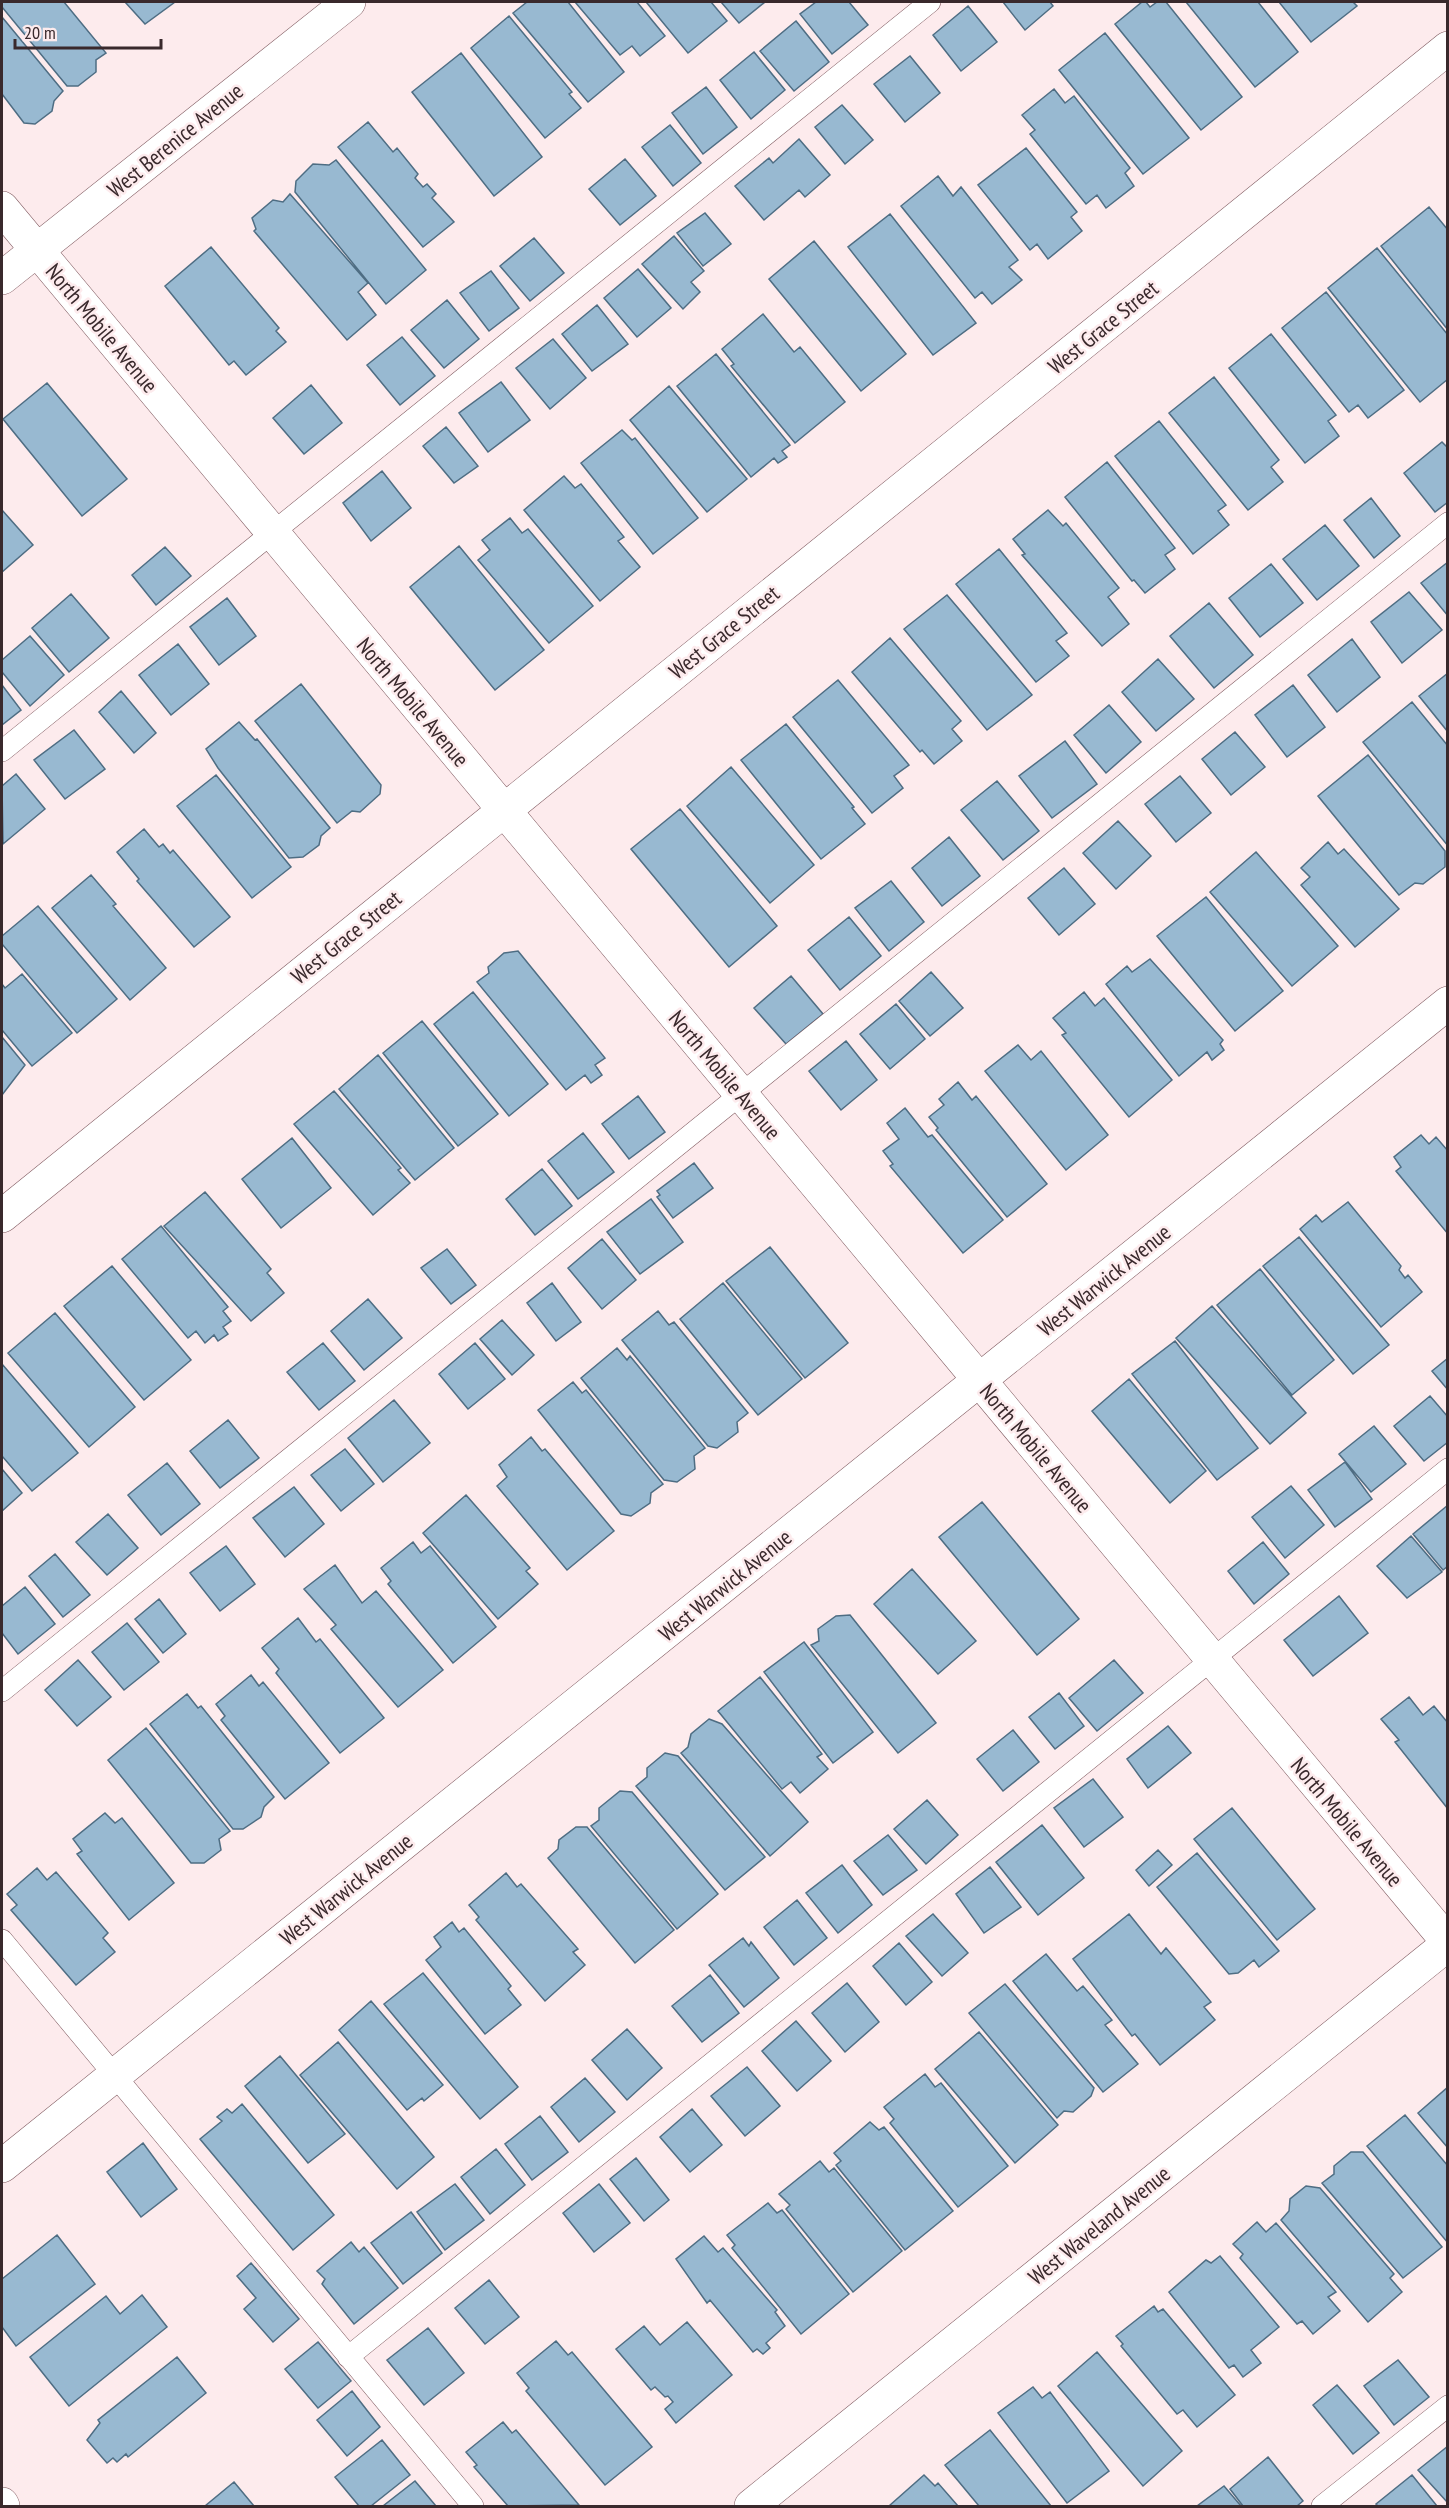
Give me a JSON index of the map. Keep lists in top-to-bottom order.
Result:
{
  "streets": {
    "street": [
      "West Berenice Avenue",
      "West Grace Street",
      "North Mobile Avenue",
      "West Warwick Avenue",
      "West Waveland Avenue"
    ]
  },
  "crossings": [
    ["West Berenice Avenue", "North Mobile Avenue"],
    ["West Grace Street", "North Mobile Avenue"],
    ["North Mobile Avenue", "West Warwick Avenue"],
    ["North Mobile Avenue", "West Waveland Avenue"]
  ],
  "scale_bar": "20 m"
}
